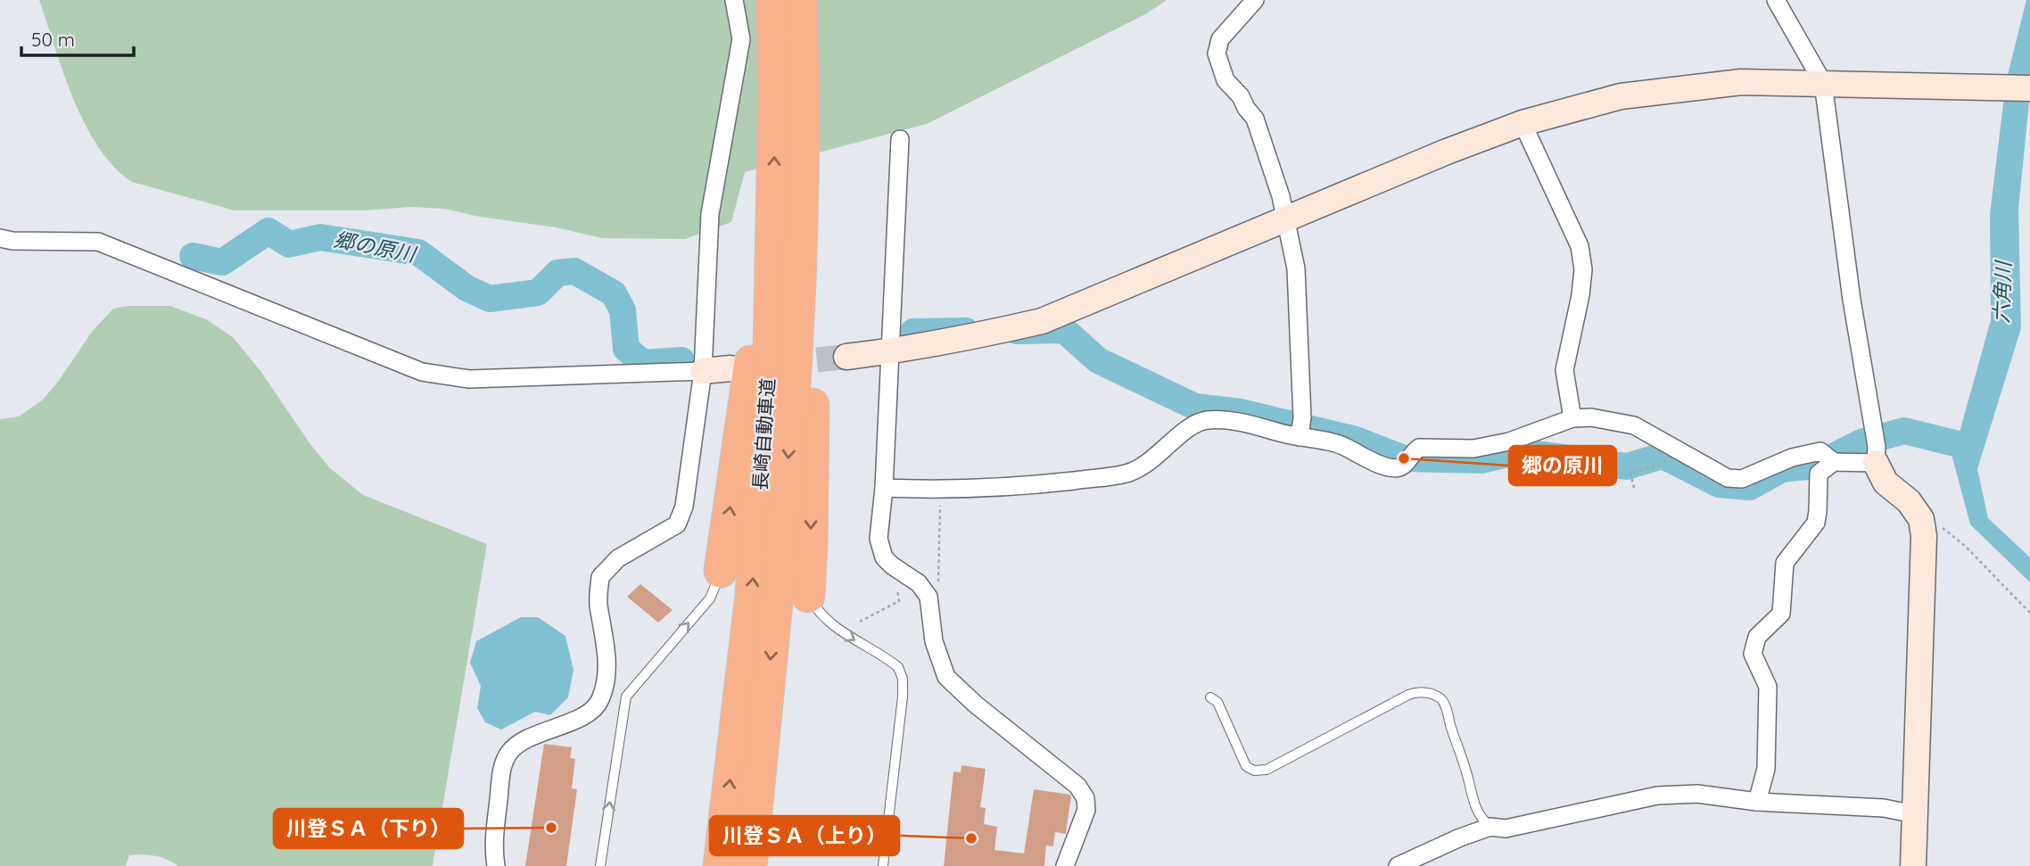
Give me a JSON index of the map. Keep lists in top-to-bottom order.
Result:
{
  "streets": {
    "highway": ["長崎自動車道"]
  },
  "water": ["郷の原川", "六角川"],
  "places": ["郷の原川", "川登ＳＡ（下り）", "川登ＳＡ（上り）"],
  "scale_bar": "50 m"
}
